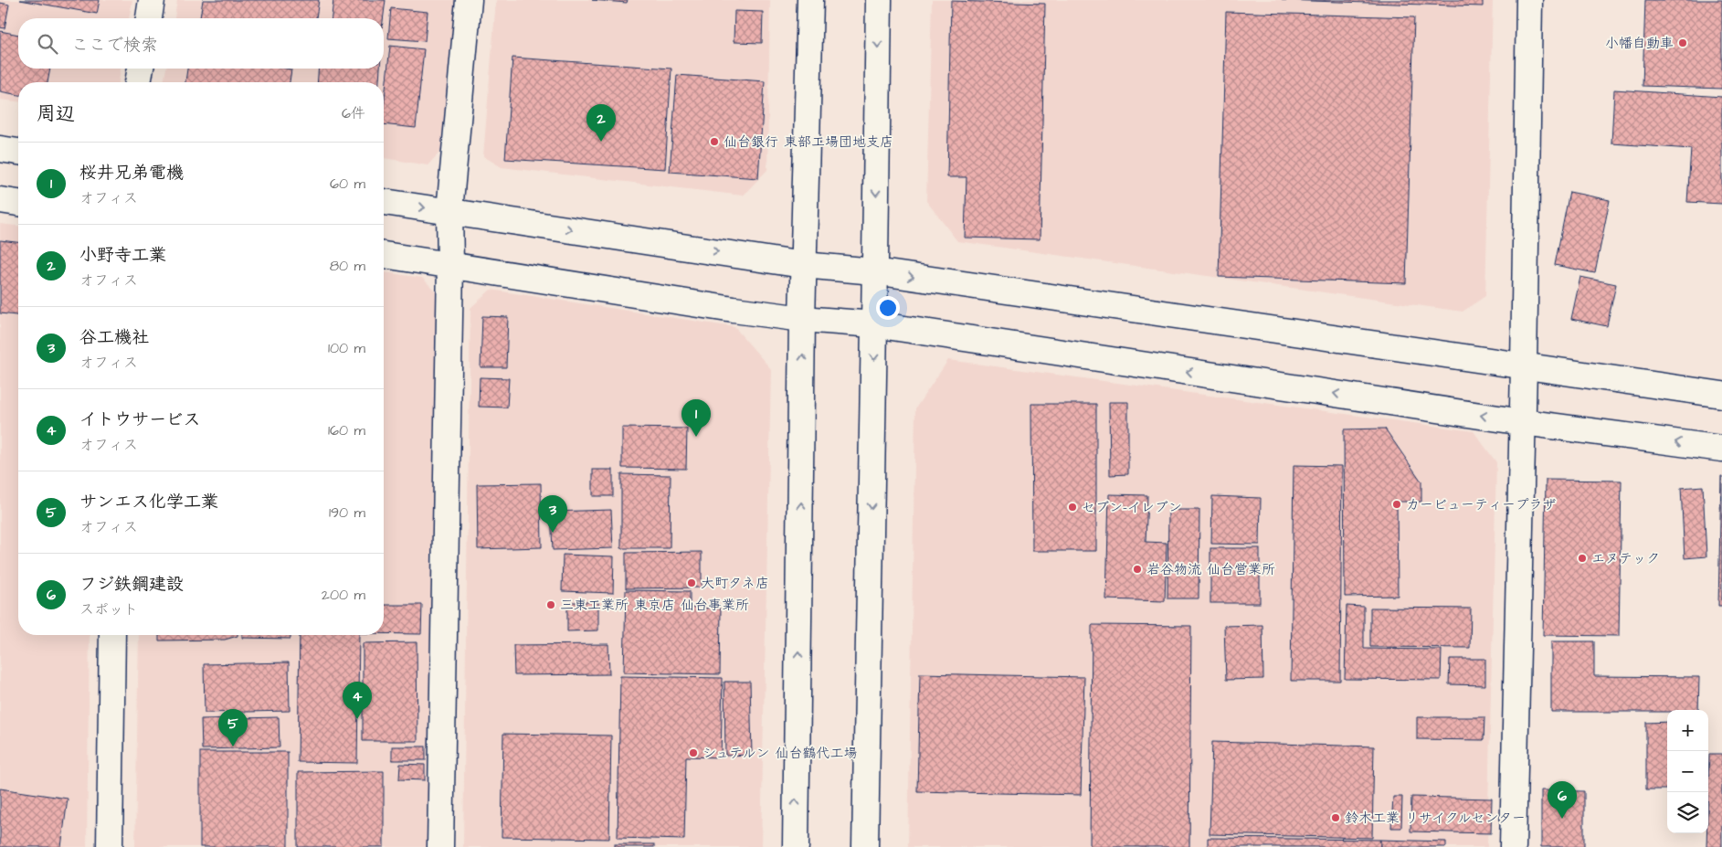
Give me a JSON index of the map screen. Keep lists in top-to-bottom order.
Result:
{
  "places": [
    "小幡自動車",
    "仙台銀行 東部工場団地支店",
    "カービューティープラザ",
    "セブン-イレブン",
    "エヌテック",
    "岩谷物流 仙台営業所",
    "大町タネ店",
    "三東工業所 東京店 仙台事業所",
    "シュテルン 仙台鶴代工場",
    "鈴木工業 リサイクルセンター"
  ],
  "page": {
    "search": "ここで検索",
    "heading": ["周辺", "6件"],
    "pins": [
      "2",
      "1",
      "3",
      "4",
      "5",
      "6"
    ],
    "list": [
      {
        "mark": "1",
        "name": "桜井兄弟電機",
        "note": "オフィス",
        "value": "60 m"
      },
      {
        "mark": "2",
        "name": "小野寺工業",
        "note": "オフィス",
        "value": "80 m"
      },
      {
        "mark": "3",
        "name": "谷工機社",
        "note": "オフィス",
        "value": "100 m"
      },
      {
        "mark": "4",
        "name": "イトウサービス",
        "note": "オフィス",
        "value": "160 m"
      },
      {
        "mark": "5",
        "name": "サンエス化学工業",
        "note": "オフィス",
        "value": "190 m"
      },
      {
        "mark": "6",
        "name": "フジ鉄鋼建設",
        "note": "スポット",
        "value": "200 m"
      }
    ],
    "map_buttons": ["+", "−"]
  }
}
